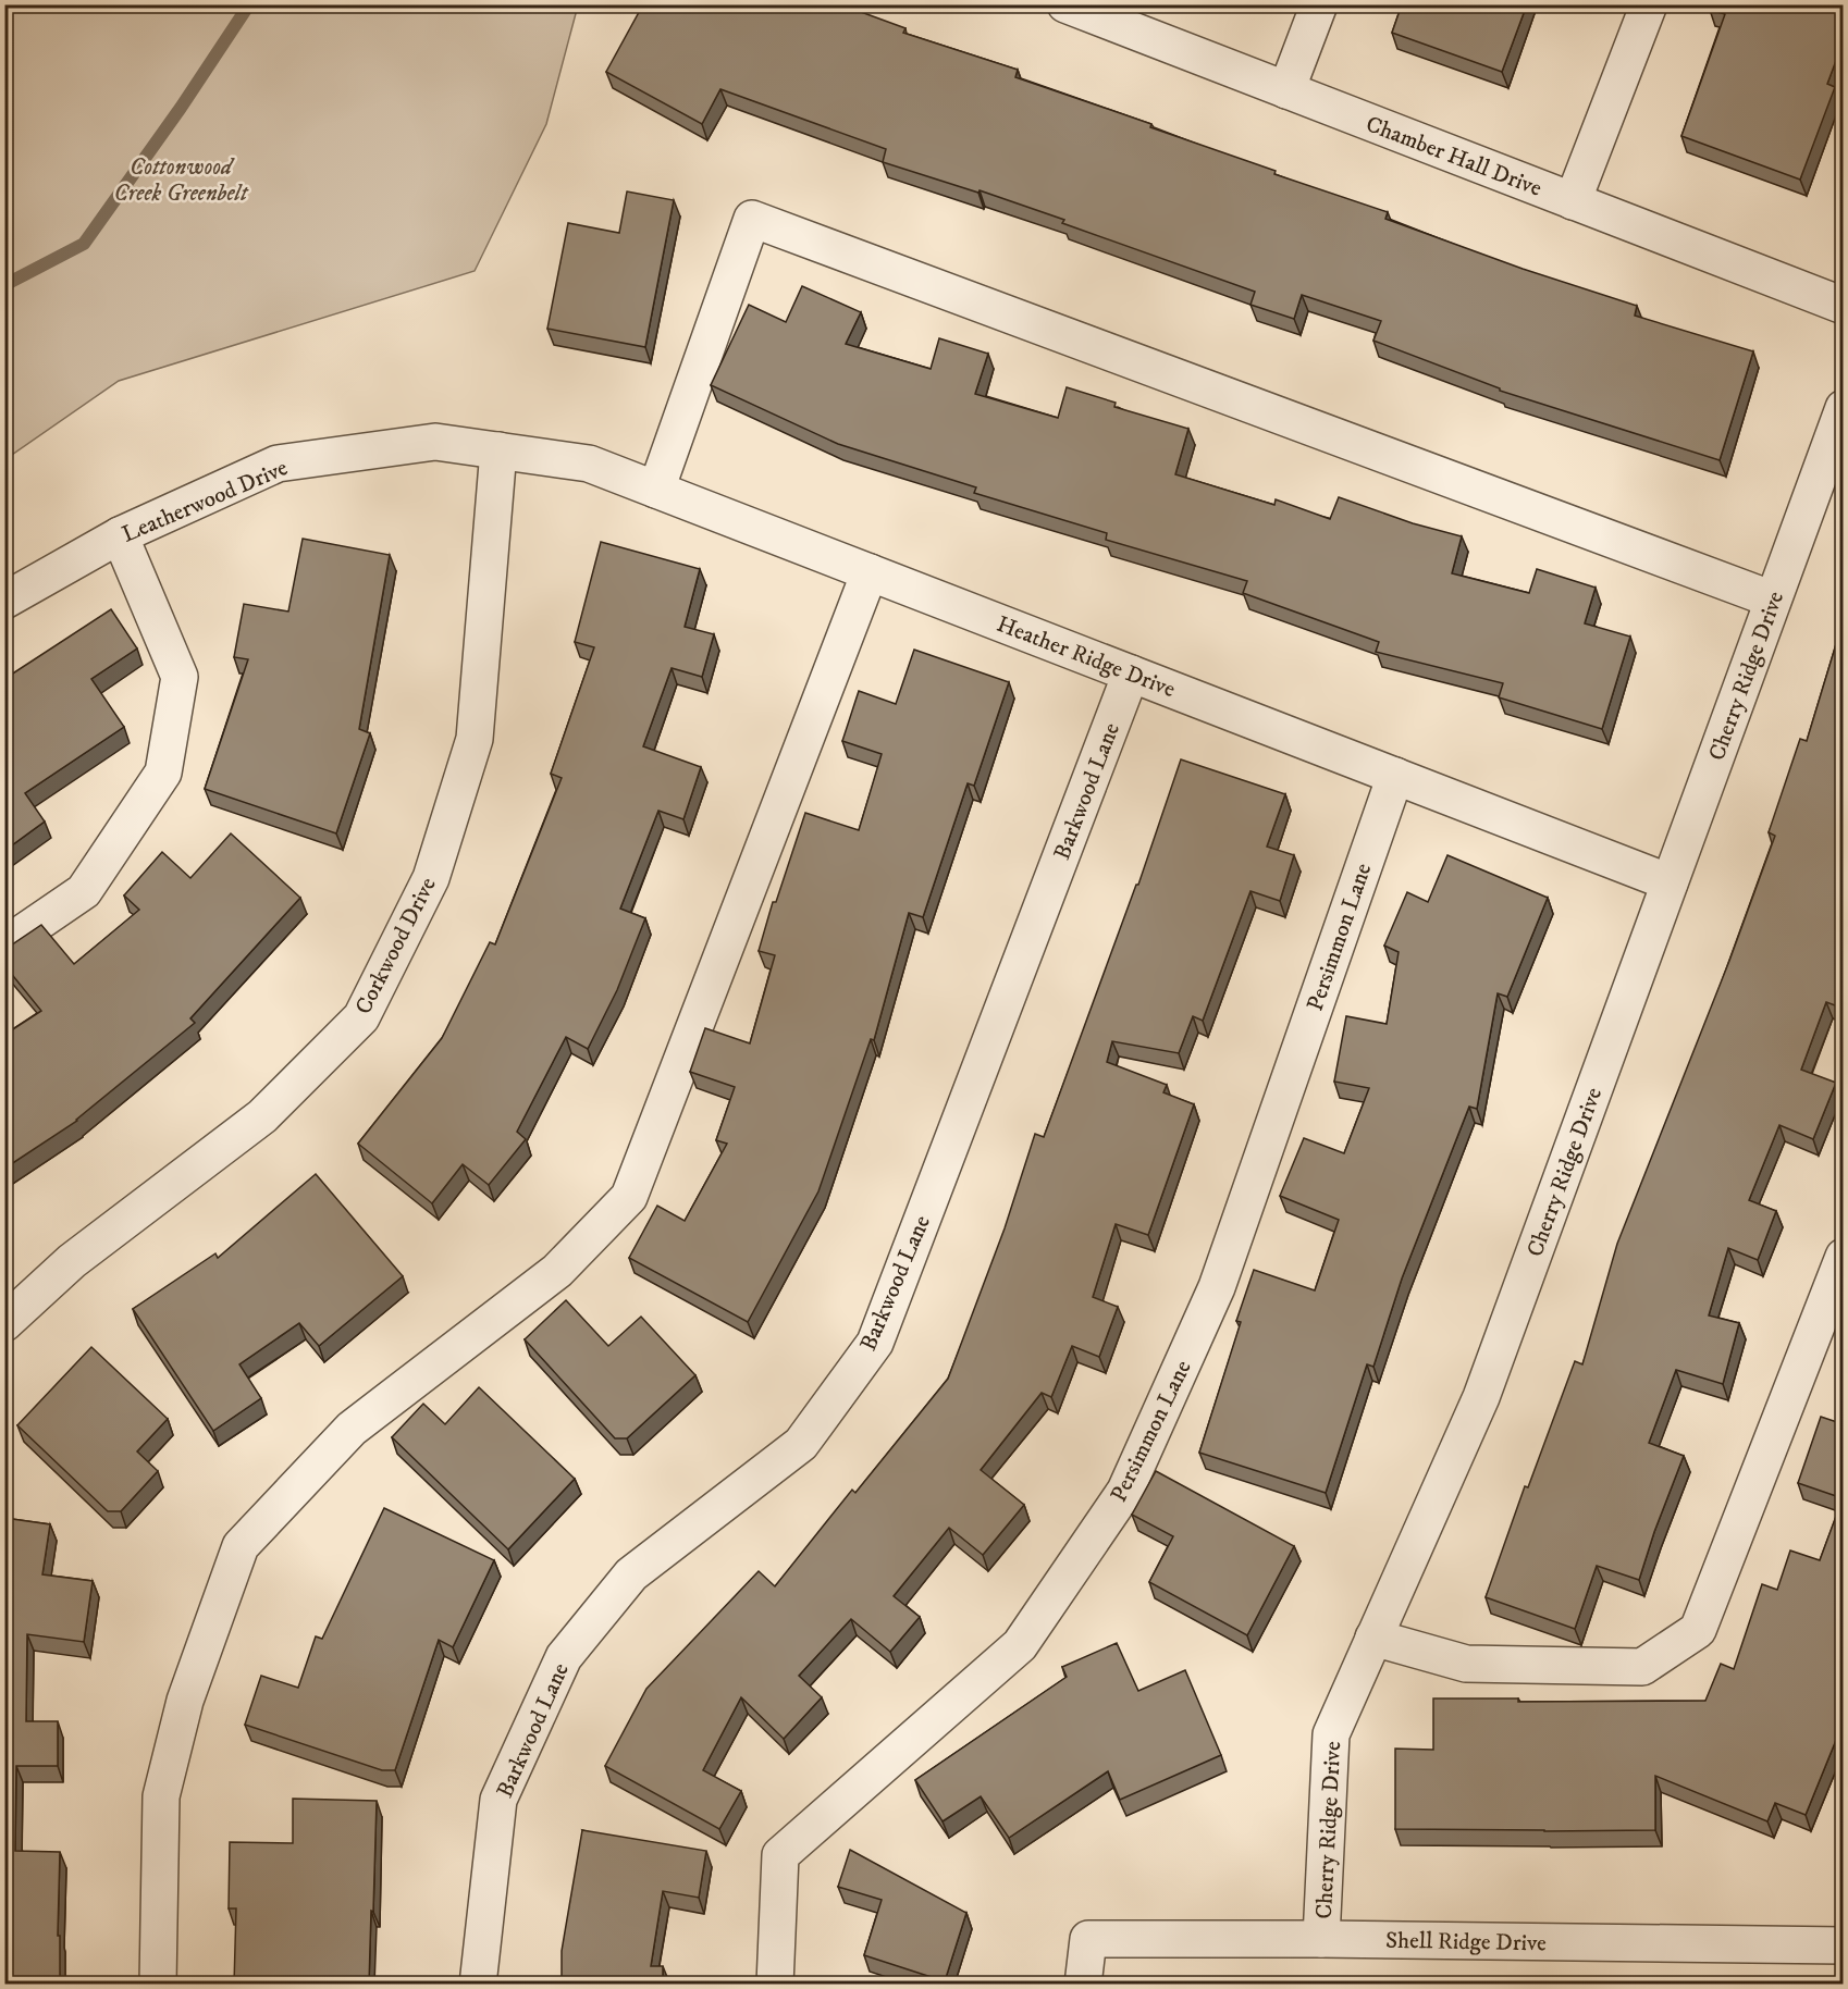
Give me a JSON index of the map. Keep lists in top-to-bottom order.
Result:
{
  "streets": {
    "street": [
      "Chamber Hall Drive",
      "Leatherwood Drive",
      "Heather Ridge Drive",
      "Cherry Ridge Drive",
      "Barkwood Lane",
      "Persimmon Lane",
      "Corkwood Drive",
      "Shell Ridge Drive"
    ]
  },
  "crossings": [
    ["Leatherwood Drive", "Heather Ridge Drive"],
    ["Leatherwood Drive", "Corkwood Drive"],
    ["Heather Ridge Drive", "Cherry Ridge Drive"],
    ["Heather Ridge Drive", "Barkwood Lane"],
    ["Heather Ridge Drive", "Persimmon Lane"],
    ["Heather Ridge Drive", "Corkwood Drive"],
    ["Cherry Ridge Drive", "Shell Ridge Drive"]
  ],
  "parks": ["Cottonwood Creek Greenbelt"]
}
